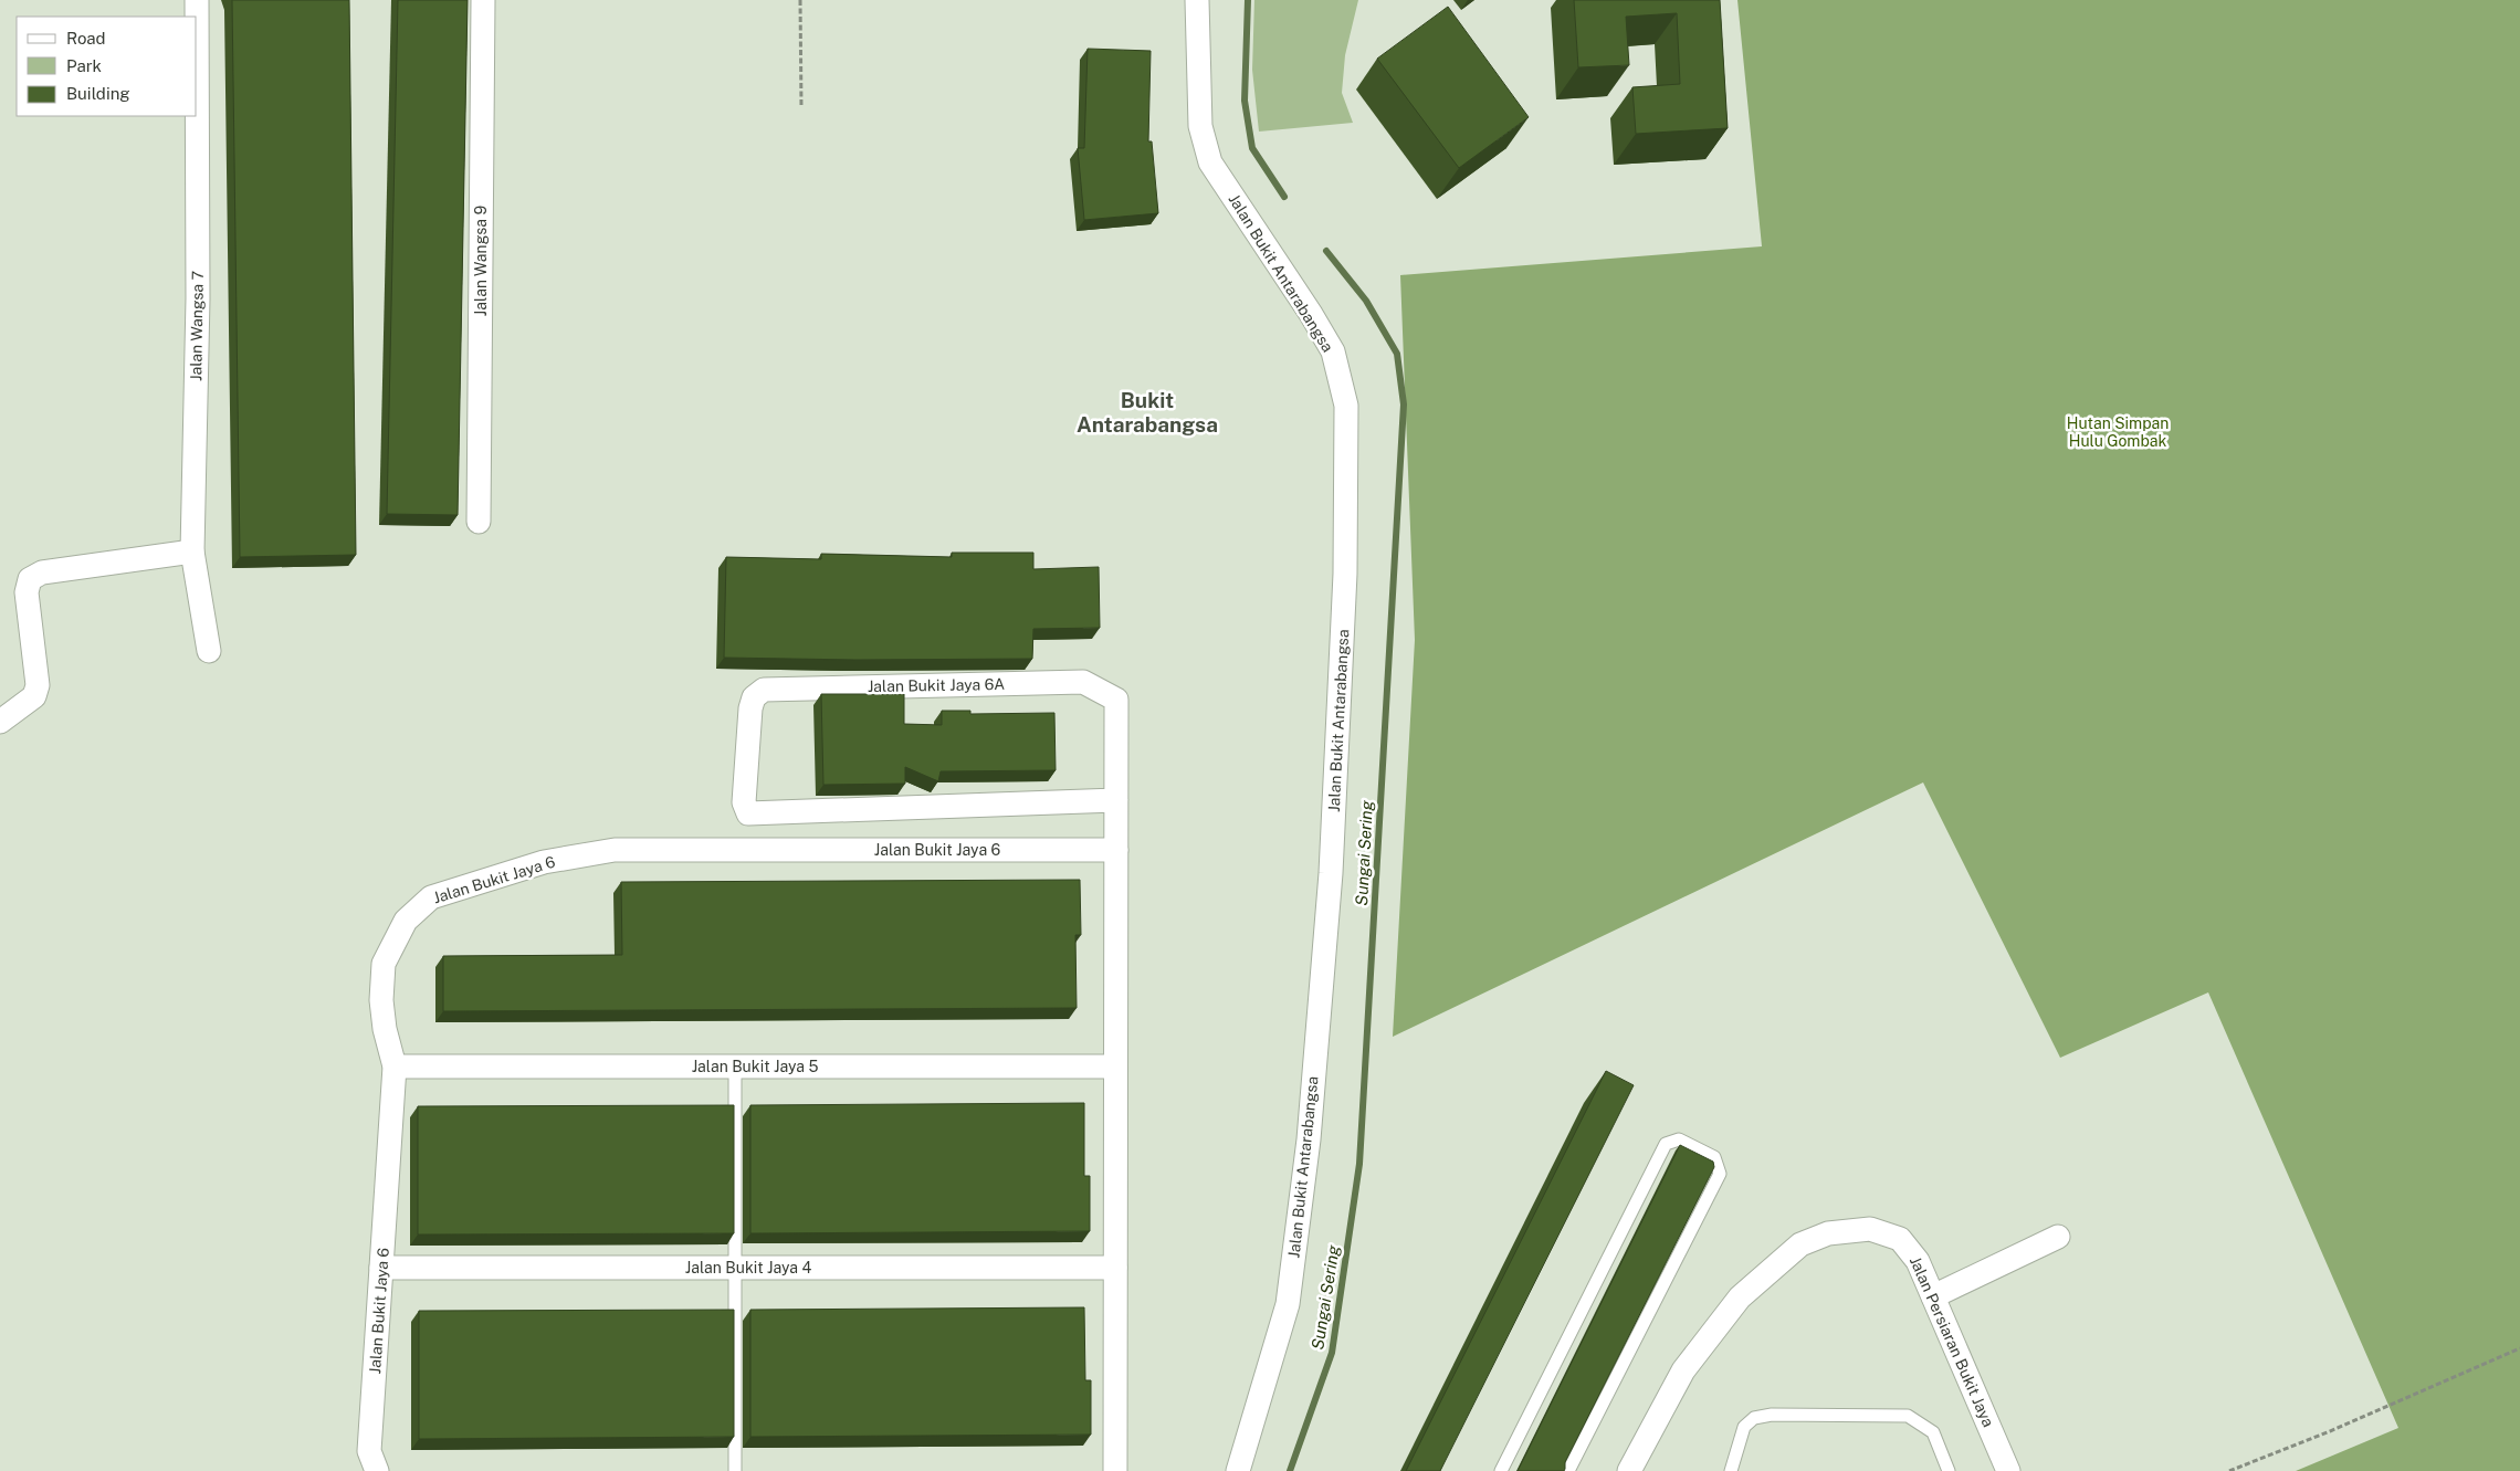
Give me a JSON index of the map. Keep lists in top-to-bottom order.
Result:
{
  "streets": {
    "street": [
      "Jalan Wangsa 9",
      "Jalan Bukit Antarabangsa",
      "Jalan Wangsa 7",
      "Jalan Bukit Jaya 6A",
      "Jalan Bukit Jaya 6",
      "Jalan Bukit Jaya 5",
      "Jalan Bukit Jaya 4",
      "Jalan Persiaran Bukit Jaya"
    ]
  },
  "crossings": [
    ["Jalan Bukit Jaya 6", "Jalan Bukit Jaya 5"],
    ["Jalan Bukit Jaya 6", "Jalan Bukit Jaya 4"]
  ],
  "districts": ["Bukit Antarabangsa"],
  "water": ["Sungai Sering"],
  "parks": ["Hutan Simpan Hulu Gombak"],
  "legend": ["Road", "Park", "Building"]
}
